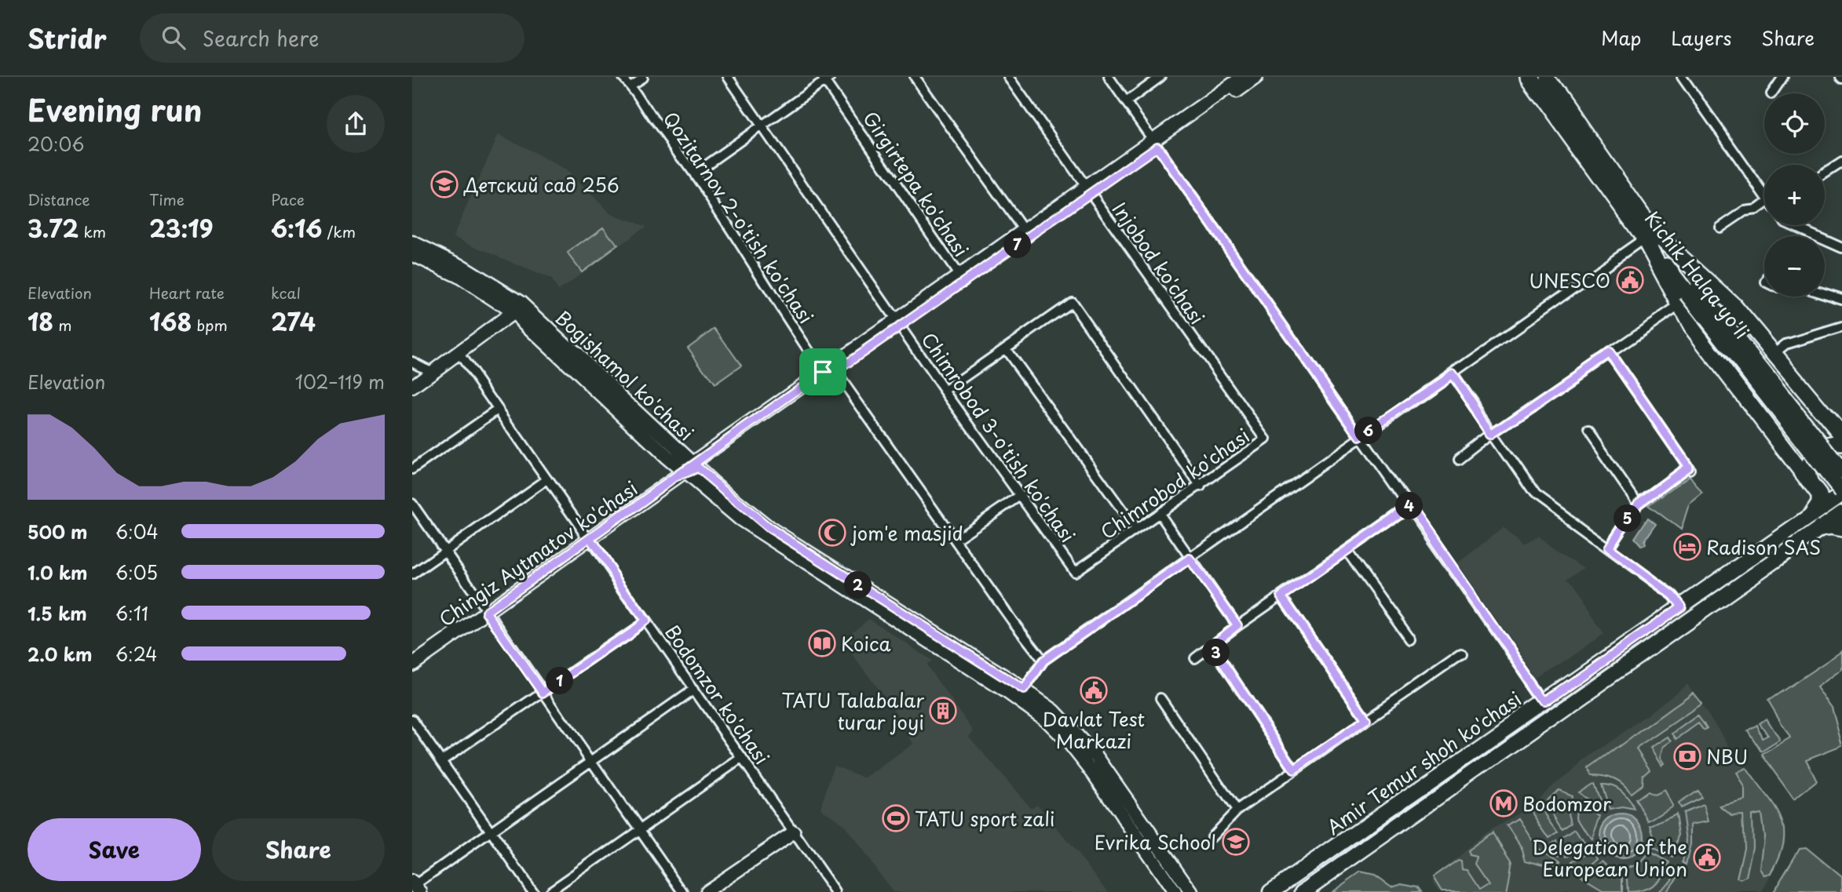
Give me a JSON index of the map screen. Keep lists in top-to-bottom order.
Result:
{
  "streets": {
    "highway": ["Kichik Halqa yo'li"],
    "main road": ["Bogishamol ko'chasi", "Chingiz Aytmatov ko'chasi", "Amir Temur shoh ko'chasi"],
    "street": [
      "Girgirtepa ko'chasi",
      "Qozitarnov 2-o'tish ko'chasi",
      "Injobod ko'chasi",
      "Chimrobod 3-o'tish ko'chasi",
      "Chimrobod ko'chasi",
      "Bodomzor ko'chasi"
    ]
  },
  "crossings": [
    ["Girgirtepa ko'chasi", "Chingiz Aytmatov ko'chasi"],
    ["Qozitarnov 2-o'tish ko'chasi", "Chingiz Aytmatov ko'chasi"],
    ["Injobod ko'chasi", "Chimrobod ko'chasi"],
    ["Injobod ko'chasi", "Chingiz Aytmatov ko'chasi"],
    ["Kichik Halqa yo'li", "Amir Temur shoh ko'chasi"],
    ["Bogishamol ko'chasi", "Chingiz Aytmatov ko'chasi"],
    ["Chimrobod 3-o'tish ko'chasi", "Chimrobod ko'chasi"],
    ["Chimrobod 3-o'tish ko'chasi", "Chingiz Aytmatov ko'chasi"],
    ["Chingiz Aytmatov ko'chasi", "Bodomzor ko'chasi"]
  ],
  "places": {
    "school or university": ["Детский сад 256", "Evrika School"],
    "public building": ["UNESCO", "Davlat Test Markazi", "Delegation of the European Union"],
    "mosque": ["jom'e masjid"],
    "hotel": ["Radison SAS"],
    "library": ["Koica"],
    "building": ["TATU Talabalar turar joyi"],
    "bank": ["NBU"],
    "metro station": ["Bodomzor"],
    "sports": ["TATU sport zali"]
  },
  "page": {
    "header": "Stridr",
    "search": "Search here",
    "nav": ["Map", "Layers", "Share"],
    "heading": ["Evening run", "20:06"],
    "map_buttons": ["+", "−"],
    "stats": [
      ["Distance", "3.72 km"],
      ["Time", "23:19"],
      ["Pace", "6:16 /km"],
      ["Elevation", "18 m"],
      ["Heart rate", "168 bpm"],
      ["kcal", "274"]
    ],
    "pins": [
      "7",
      "6",
      "4",
      "5",
      "2",
      "3",
      "1"
    ],
    "chart": ["Elevation", "102–119 m"],
    "list": [
      {
        "name": "500 m",
        "note": "6:04"
      },
      {
        "name": "1.0 km",
        "note": "6:05"
      },
      {
        "name": "1.5 km",
        "note": "6:11"
      },
      {
        "name": "2.0 km",
        "note": "6:24"
      }
    ],
    "buttons": ["Save", "Share"]
  }
}
